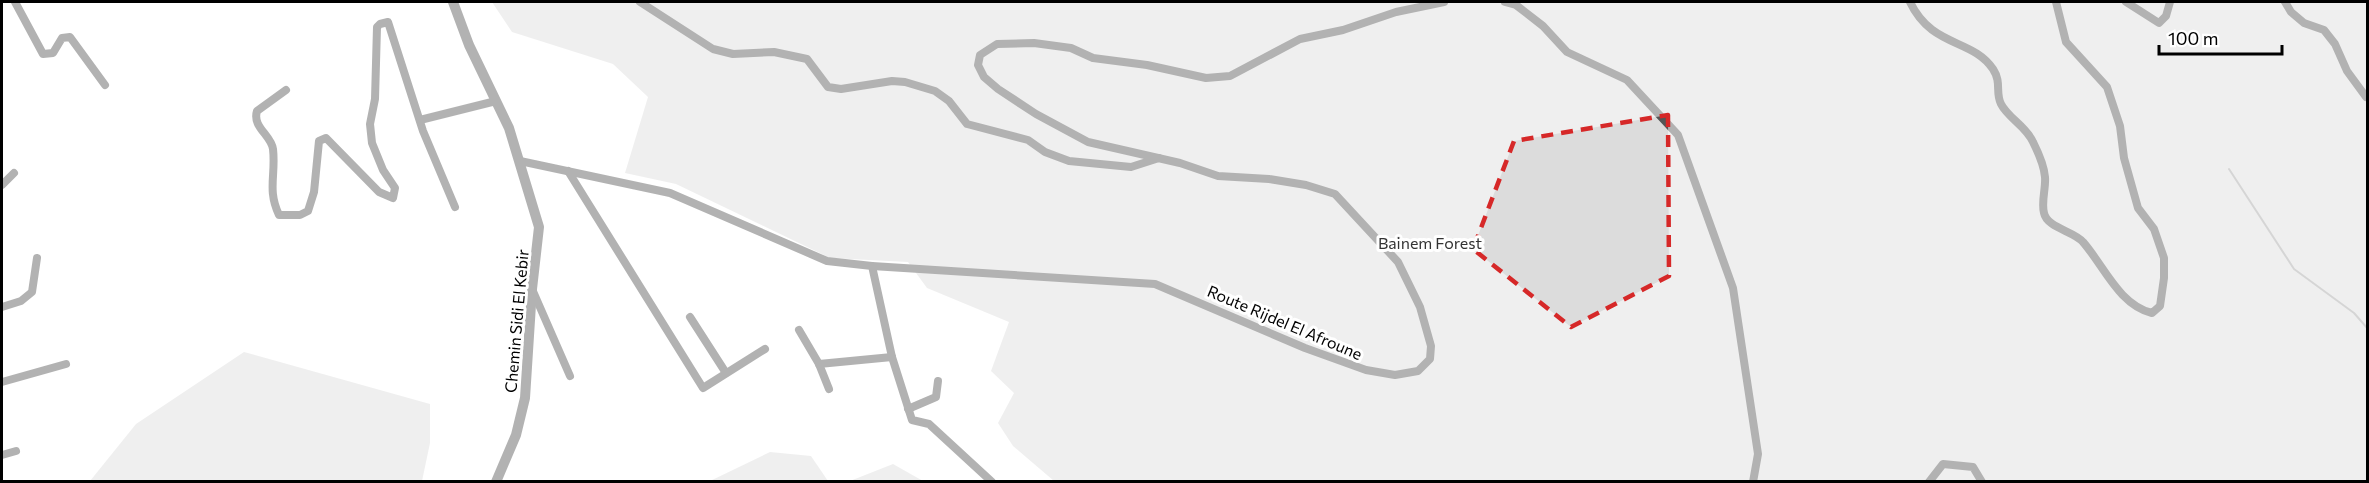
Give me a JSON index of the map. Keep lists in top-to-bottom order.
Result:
{
  "streets": {
    "street": ["Chemin Sidi El Kebir", "Route Rijdel El Afroune"]
  },
  "parks": ["Bainem Forest"],
  "scale_bar": "100 m"
}
